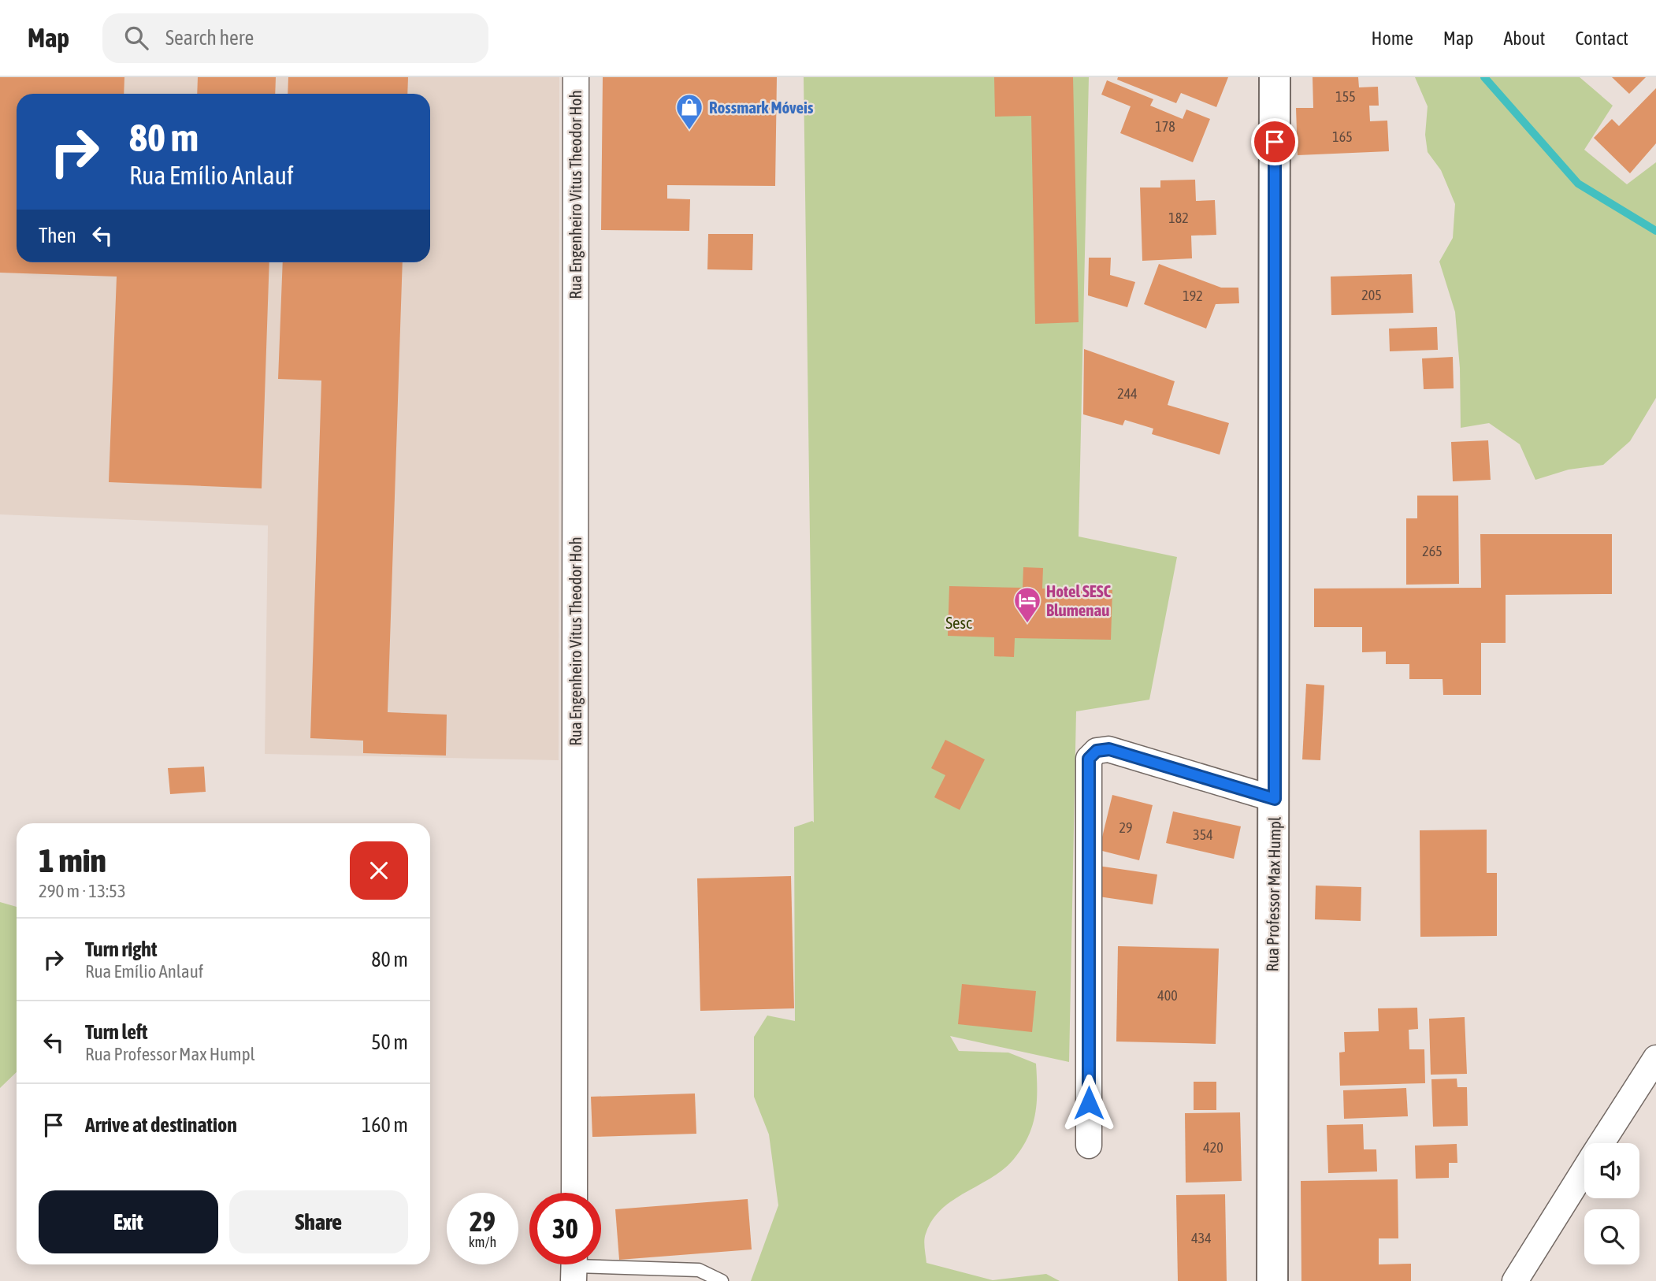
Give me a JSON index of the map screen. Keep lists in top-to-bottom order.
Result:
{
  "streets": {
    "street": ["Rua Engenheiro Vitus Theodor Hoh", "Rua Professor Max Humpl"]
  },
  "parks": ["Sesc"],
  "places": {
    "shop": ["Rossmark Móveis"],
    "hotel": ["Hotel SESC Blumenau"]
  },
  "house_numbers": [
    "155",
    "178",
    "165",
    "182",
    "205",
    "192",
    "244",
    "265",
    "29",
    "354",
    "400",
    "420",
    "434"
  ],
  "page": {
    "header": "Map",
    "search": "Search here",
    "nav": [
      "Home",
      "Map",
      "About",
      "Contact"
    ],
    "turn": ["80 m", "Rua Emílio Anlauf"],
    "then": "Then",
    "heading": ["1 min", "290 m · 13:53"],
    "list": [
      {
        "name": "Turn right",
        "note": "Rua Emílio Anlauf",
        "value": "80 m"
      },
      {
        "name": "Turn left",
        "note": "Rua Professor Max Humpl",
        "value": "50 m"
      },
      {
        "name": "Arrive at destination",
        "value": "160 m"
      }
    ],
    "buttons": ["Exit", "Share"],
    "speed": "29 km/h",
    "limit": "30"
  }
}
